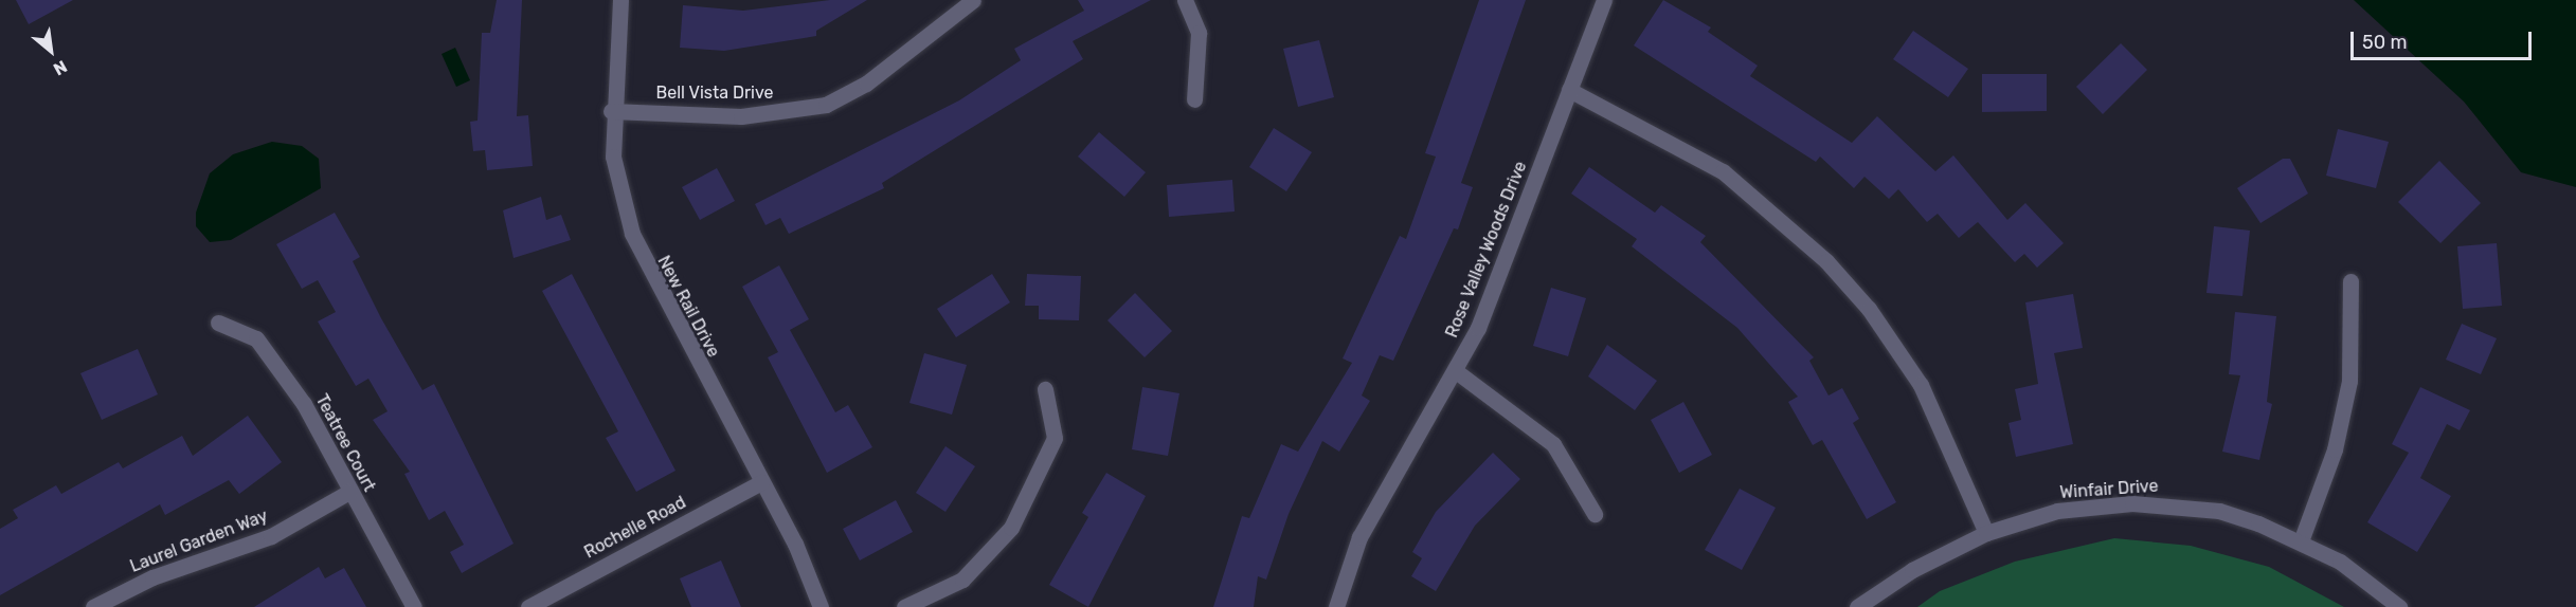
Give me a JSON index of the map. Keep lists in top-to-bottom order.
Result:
{
  "streets": {
    "street": [
      "Bell Vista Drive",
      "Rose Valley Woods Drive",
      "New Rail Drive",
      "Teatree Court",
      "Winfair Drive",
      "Rochelle Road",
      "Laurel Garden Way"
    ]
  },
  "crossings": [
    ["Bell Vista Drive", "New Rail Drive"],
    ["New Rail Drive", "Rochelle Road"],
    ["Teatree Court", "Laurel Garden Way"]
  ],
  "scale_bar": "50 m",
  "north": "bottom right"
}
